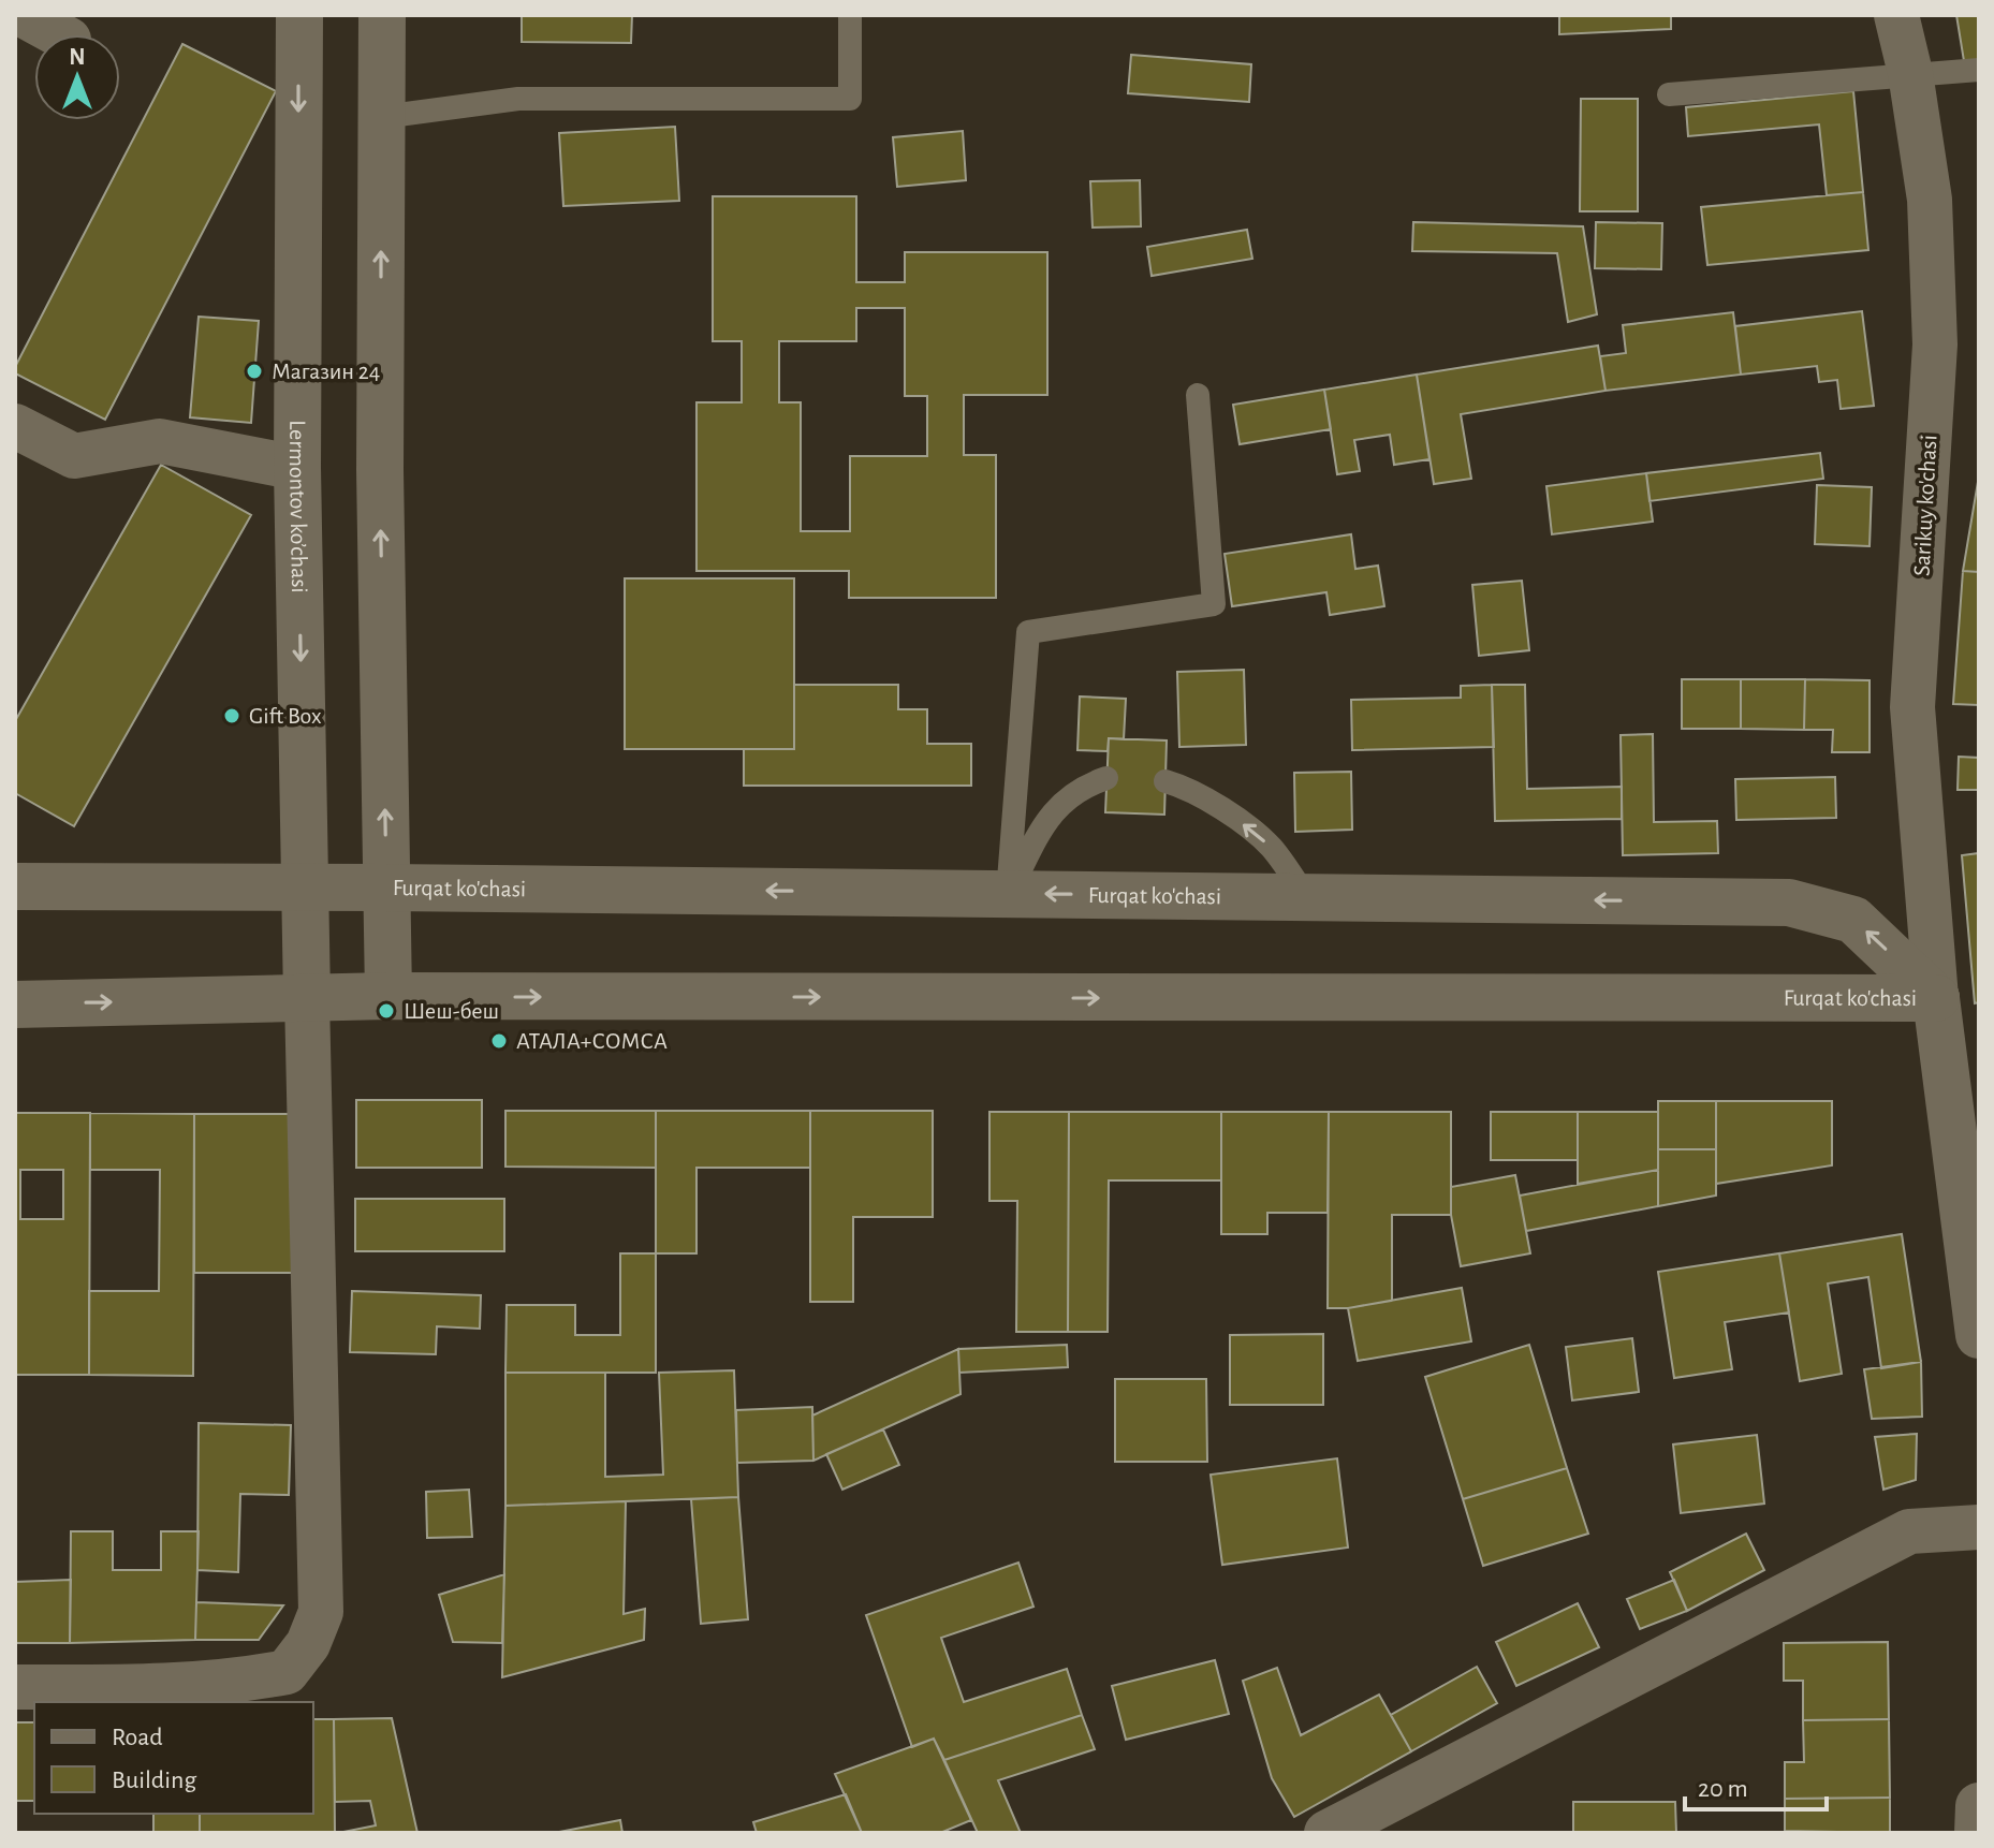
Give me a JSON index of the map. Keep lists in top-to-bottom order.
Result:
{
  "streets": {
    "main road": ["Lermontov ko’chasi", "Furqat ko'chasi"],
    "street": ["Sarikuy ko'chasi"]
  },
  "crossings": [
    ["Sarikuy ko'chasi", "Furqat ko'chasi"],
    ["Lermontov ko’chasi", "Furqat ko'chasi"]
  ],
  "places": [
    "Магазин 24",
    "Gift Box",
    "Шеш-беш",
    "АТАЛА+СОМСА"
  ],
  "legend": ["Road", "Building"],
  "scale_bar": "20 m",
  "north": "top"
}
